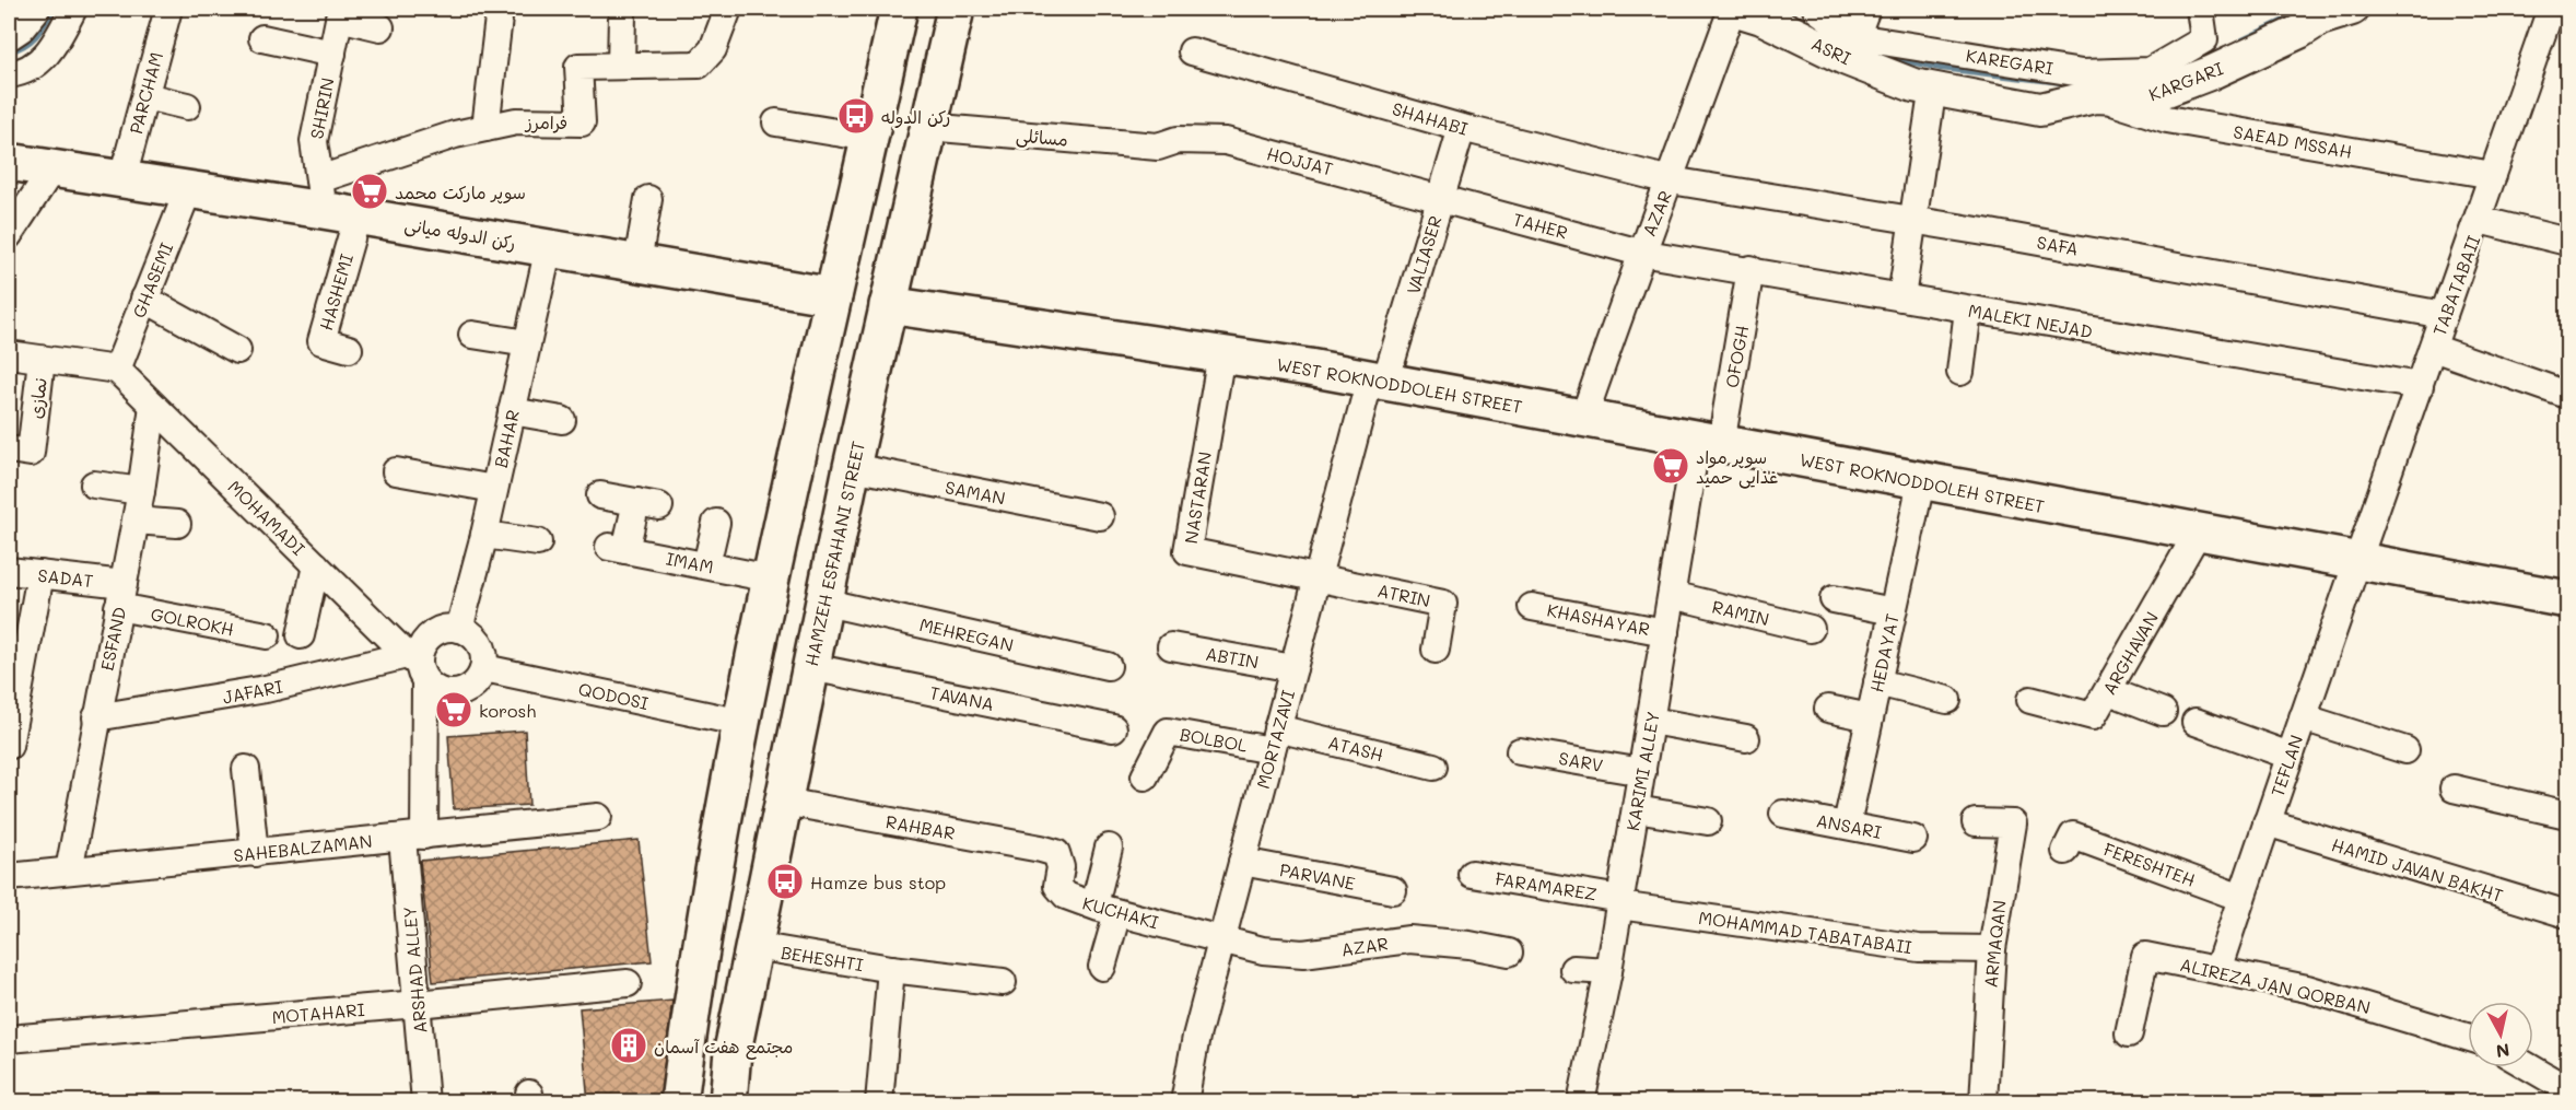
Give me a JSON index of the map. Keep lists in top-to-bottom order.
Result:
{
  "streets": {
    "main road": ["رکن الدوله میانی", "WEST ROKNODDOLEH STREET", "HAMZEH ESFAHANI STREET"],
    "street": [
      "ASRI",
      "KAREGARI",
      "KARGARI",
      "PARCHAM",
      "SHIRIN",
      "SHAHABI",
      "فرامرز",
      "مسائلی",
      "SAEAD MSSAH",
      "HOJJAT",
      "AZAR",
      "TAHER",
      "SAFA",
      "VALIASER",
      "GHASEMI",
      "TABATABAII",
      "HASHEMI",
      "MALEKI NEJAD",
      "OFOGH",
      "نمازی",
      "BAHAR",
      "SAMAN",
      "NASTARAN",
      "MOHAMADI",
      "IMAM",
      "SADAT",
      "ATRIN",
      "RAMIN",
      "KHASHAYAR",
      "GOLROKH",
      "MEHREGAN",
      "ESFAND",
      "HEDAYAT",
      "ARGHAVAN",
      "ABTIN",
      "JAFARI",
      "QODOSI",
      "TAVANA",
      "BOLBOL",
      "MORTAZAVI",
      "ATASH",
      "SARV",
      "TEFLAN",
      "KARIMI ALLEY",
      "ANSARI",
      "RAHBAR",
      "SAHEBALZAMAN",
      "FERESHTEH",
      "HAMID JAVAN BAKHT",
      "PARVANE",
      "FARAMAREZ",
      "KUCHAKI",
      "MOHAMMAD TABATABAII",
      "ARMAQAN",
      "BEHESHTI",
      "ARSHAD ALLEY",
      "ALIREZA JAN QORBAN",
      "MOTAHARI"
    ]
  },
  "crossings": [
    ["ASRI", "KARGARI"],
    ["ASRI", "AZAR"],
    ["KARGARI", "SAEAD MSSAH"],
    ["PARCHAM", "رکن الدوله میانی"],
    ["SHIRIN", "فرامرز"],
    ["SHIRIN", "رکن الدوله میانی"],
    ["SHAHABI", "AZAR"],
    ["SHAHABI", "SAFA"],
    ["SHAHABI", "VALIASER"],
    ["فرامرز", "رکن الدوله میانی"],
    ["مسائلی", "HOJJAT"],
    ["مسائلی", "HAMZEH ESFAHANI STREET"],
    ["SAEAD MSSAH", "TABATABAII"],
    ["HOJJAT", "TAHER"],
    ["HOJJAT", "VALIASER"],
    ["AZAR", "TAHER"],
    ["AZAR", "SAFA"],
    ["AZAR", "MALEKI NEJAD"],
    ["AZAR", "WEST ROKNODDOLEH STREET"],
    ["AZAR", "MORTAZAVI"],
    ["AZAR", "KUCHAKI"],
    ["TAHER", "VALIASER"],
    ["TAHER", "MALEKI NEJAD"],
    ["رکن الدوله میانی", "GHASEMI"],
    ["رکن الدوله میانی", "HASHEMI"],
    ["رکن الدوله میانی", "BAHAR"],
    ["SAFA", "TABATABAII"],
    ["VALIASER", "WEST ROKNODDOLEH STREET"],
    ["VALIASER", "MORTAZAVI"],
    ["GHASEMI", "MOHAMADI"],
    ["TABATABAII", "MALEKI NEJAD"],
    ["TABATABAII", "WEST ROKNODDOLEH STREET"],
    ["TABATABAII", "TEFLAN"],
    ["MALEKI NEJAD", "OFOGH"],
    ["OFOGH", "WEST ROKNODDOLEH STREET"],
    ["OFOGH", "KARIMI ALLEY"],
    ["WEST ROKNODDOLEH STREET", "NASTARAN"],
    ["WEST ROKNODDOLEH STREET", "HAMZEH ESFAHANI STREET"],
    ["WEST ROKNODDOLEH STREET", "HEDAYAT"],
    ["WEST ROKNODDOLEH STREET", "ARGHAVAN"],
    ["WEST ROKNODDOLEH STREET", "MORTAZAVI"],
    ["WEST ROKNODDOLEH STREET", "TEFLAN"],
    ["WEST ROKNODDOLEH STREET", "KARIMI ALLEY"],
    ["BAHAR", "MOHAMADI"],
    ["BAHAR", "JAFARI"],
    ["BAHAR", "QODOSI"],
    ["BAHAR", "ARSHAD ALLEY"],
    ["SAMAN", "HAMZEH ESFAHANI STREET"],
    ["NASTARAN", "ATRIN"],
    ["NASTARAN", "MORTAZAVI"],
    ["MOHAMADI", "ESFAND"],
    ["MOHAMADI", "JAFARI"],
    ["MOHAMADI", "QODOSI"],
    ["MOHAMADI", "ARSHAD ALLEY"],
    ["HAMZEH ESFAHANI STREET", "MEHREGAN"],
    ["HAMZEH ESFAHANI STREET", "TAVANA"],
    ["HAMZEH ESFAHANI STREET", "RAHBAR"],
    ["HAMZEH ESFAHANI STREET", "BEHESHTI"],
    ["SADAT", "GOLROKH"],
    ["SADAT", "ESFAND"],
    ["ATRIN", "MORTAZAVI"],
    ["RAMIN", "KARIMI ALLEY"],
    ["KHASHAYAR", "KARIMI ALLEY"],
    ["GOLROKH", "ESFAND"],
    ["ESFAND", "JAFARI"],
    ["ESFAND", "SAHEBALZAMAN"],
    ["HEDAYAT", "ANSARI"],
    ["ABTIN", "MORTAZAVI"],
    ["JAFARI", "QODOSI"],
    ["JAFARI", "ARSHAD ALLEY"],
    ["QODOSI", "ARSHAD ALLEY"],
    ["BOLBOL", "MORTAZAVI"],
    ["BOLBOL", "ATASH"],
    ["MORTAZAVI", "ATASH"],
    ["MORTAZAVI", "PARVANE"],
    ["MORTAZAVI", "KUCHAKI"],
    ["SARV", "KARIMI ALLEY"],
    ["TEFLAN", "FERESHTEH"],
    ["TEFLAN", "HAMID JAVAN BAKHT"],
    ["TEFLAN", "ALIREZA JAN QORBAN"],
    ["KARIMI ALLEY", "FARAMAREZ"],
    ["KARIMI ALLEY", "MOHAMMAD TABATABAII"],
    ["RAHBAR", "KUCHAKI"],
    ["SAHEBALZAMAN", "ARSHAD ALLEY"],
    ["FARAMAREZ", "MOHAMMAD TABATABAII"],
    ["MOHAMMAD TABATABAII", "ARMAQAN"],
    ["ARSHAD ALLEY", "MOTAHARI"]
  ],
  "places": {
    "bus stop": ["رکن الدوله", "Hamze bus stop"],
    "supermarket": ["سوپر مارکت محمد", "سوپر مواد غذایی حمید", "korosh"],
    "building": ["مجتمع هفت آسمان"]
  },
  "north": "bottom"
}
